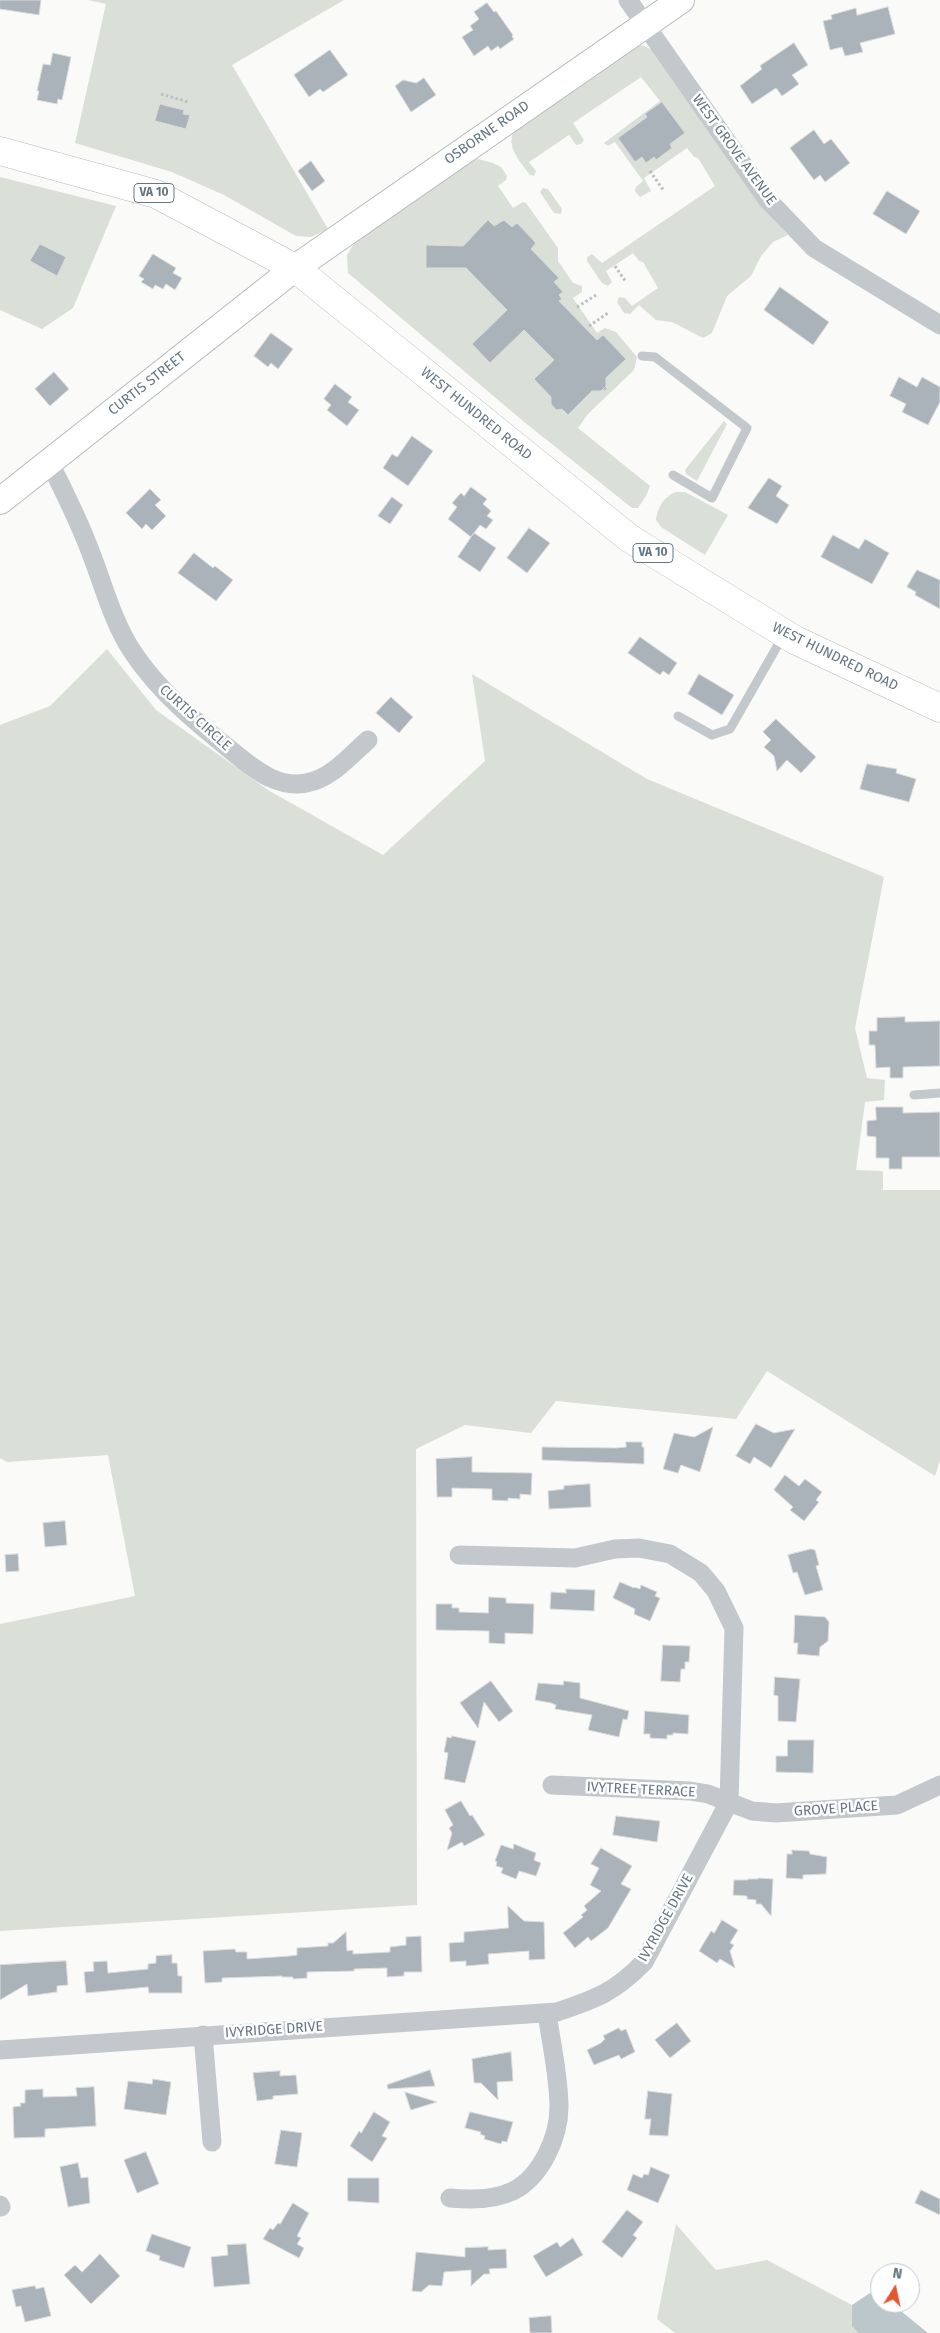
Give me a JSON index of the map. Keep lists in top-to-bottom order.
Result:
{
  "streets": {
    "main road": ["VA 10", "WEST HUNDRED ROAD"],
    "street": [
      "OSBORNE ROAD",
      "WEST GROVE AVENUE",
      "CURTIS STREET",
      "CURTIS CIRCLE",
      "IVYTREE TERRACE",
      "GROVE PLACE",
      "IVYRIDGE DRIVE"
    ]
  },
  "crossings": [
    ["OSBORNE ROAD", "WEST GROVE AVENUE"],
    ["OSBORNE ROAD", "CURTIS STREET"],
    ["OSBORNE ROAD", "WEST HUNDRED ROAD"],
    ["CURTIS STREET", "WEST HUNDRED ROAD"],
    ["CURTIS STREET", "CURTIS CIRCLE"],
    ["IVYTREE TERRACE", "GROVE PLACE"],
    ["IVYTREE TERRACE", "IVYRIDGE DRIVE"],
    ["GROVE PLACE", "IVYRIDGE DRIVE"]
  ],
  "north": "top"
}
